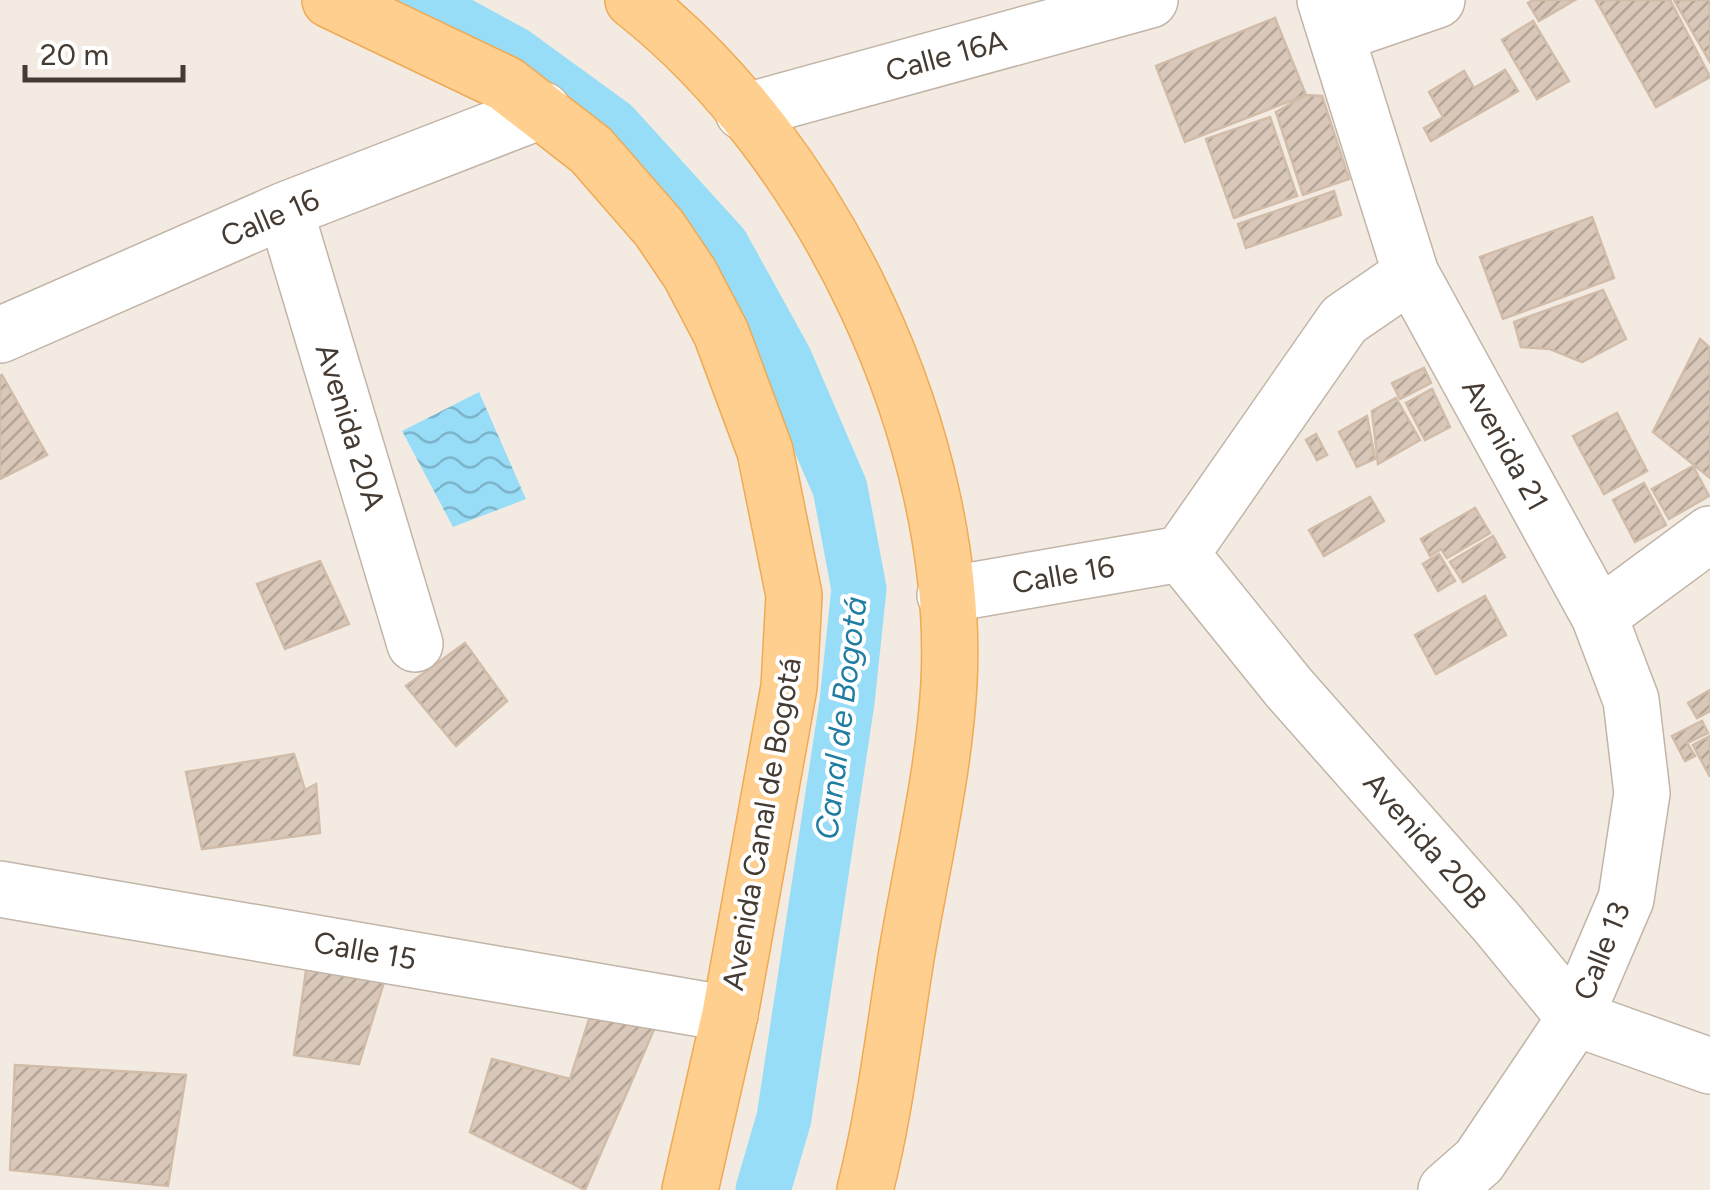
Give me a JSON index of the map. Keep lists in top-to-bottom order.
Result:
{
  "streets": {
    "main road": ["Avenida Canal de Bogotá"],
    "street": [
      "Calle 16A",
      "Calle 16",
      "Avenida 20A",
      "Avenida 21",
      "Avenida 20B",
      "Calle 15",
      "Calle 13"
    ]
  },
  "crossings": [
    ["Calle 16", "Avenida 20A"],
    ["Calle 16", "Avenida Canal de Bogotá"],
    ["Calle 16", "Avenida 20B"],
    ["Avenida 21", "Calle 13"],
    ["Avenida Canal de Bogotá", "Calle 15"],
    ["Avenida 20B", "Calle 13"]
  ],
  "water": ["Canal de Bogotá"],
  "scale_bar": "20 m"
}
